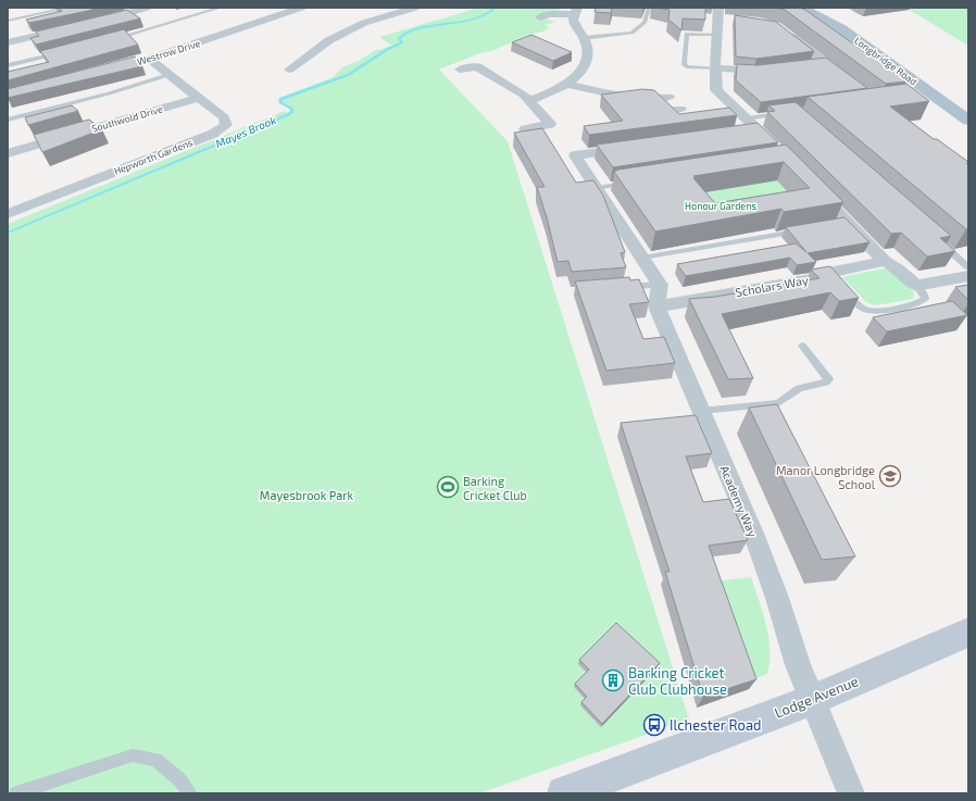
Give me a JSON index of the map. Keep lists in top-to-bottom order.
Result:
{
  "streets": {
    "main road": ["Longbridge Road"],
    "street": [
      "Westrow Drive",
      "Southwold Drive",
      "Hepworth Gardens",
      "Scholars Way",
      "Academy Way",
      "Lodge Avenue"
    ]
  },
  "crossings": [
    ["Westrow Drive", "Hepworth Gardens"],
    ["Southwold Drive", "Hepworth Gardens"],
    ["Scholars Way", "Academy Way"],
    ["Academy Way", "Lodge Avenue"]
  ],
  "water": ["Mayes Brook"],
  "parks": ["Honour Gardens", "Mayesbrook Park"],
  "places": {
    "school or university": ["Manor Longbridge School"],
    "sports": ["Barking Cricket Club"],
    "building": ["Barking Cricket Club Clubhouse"],
    "bus stop": ["Ilchester Road"]
  }
}
